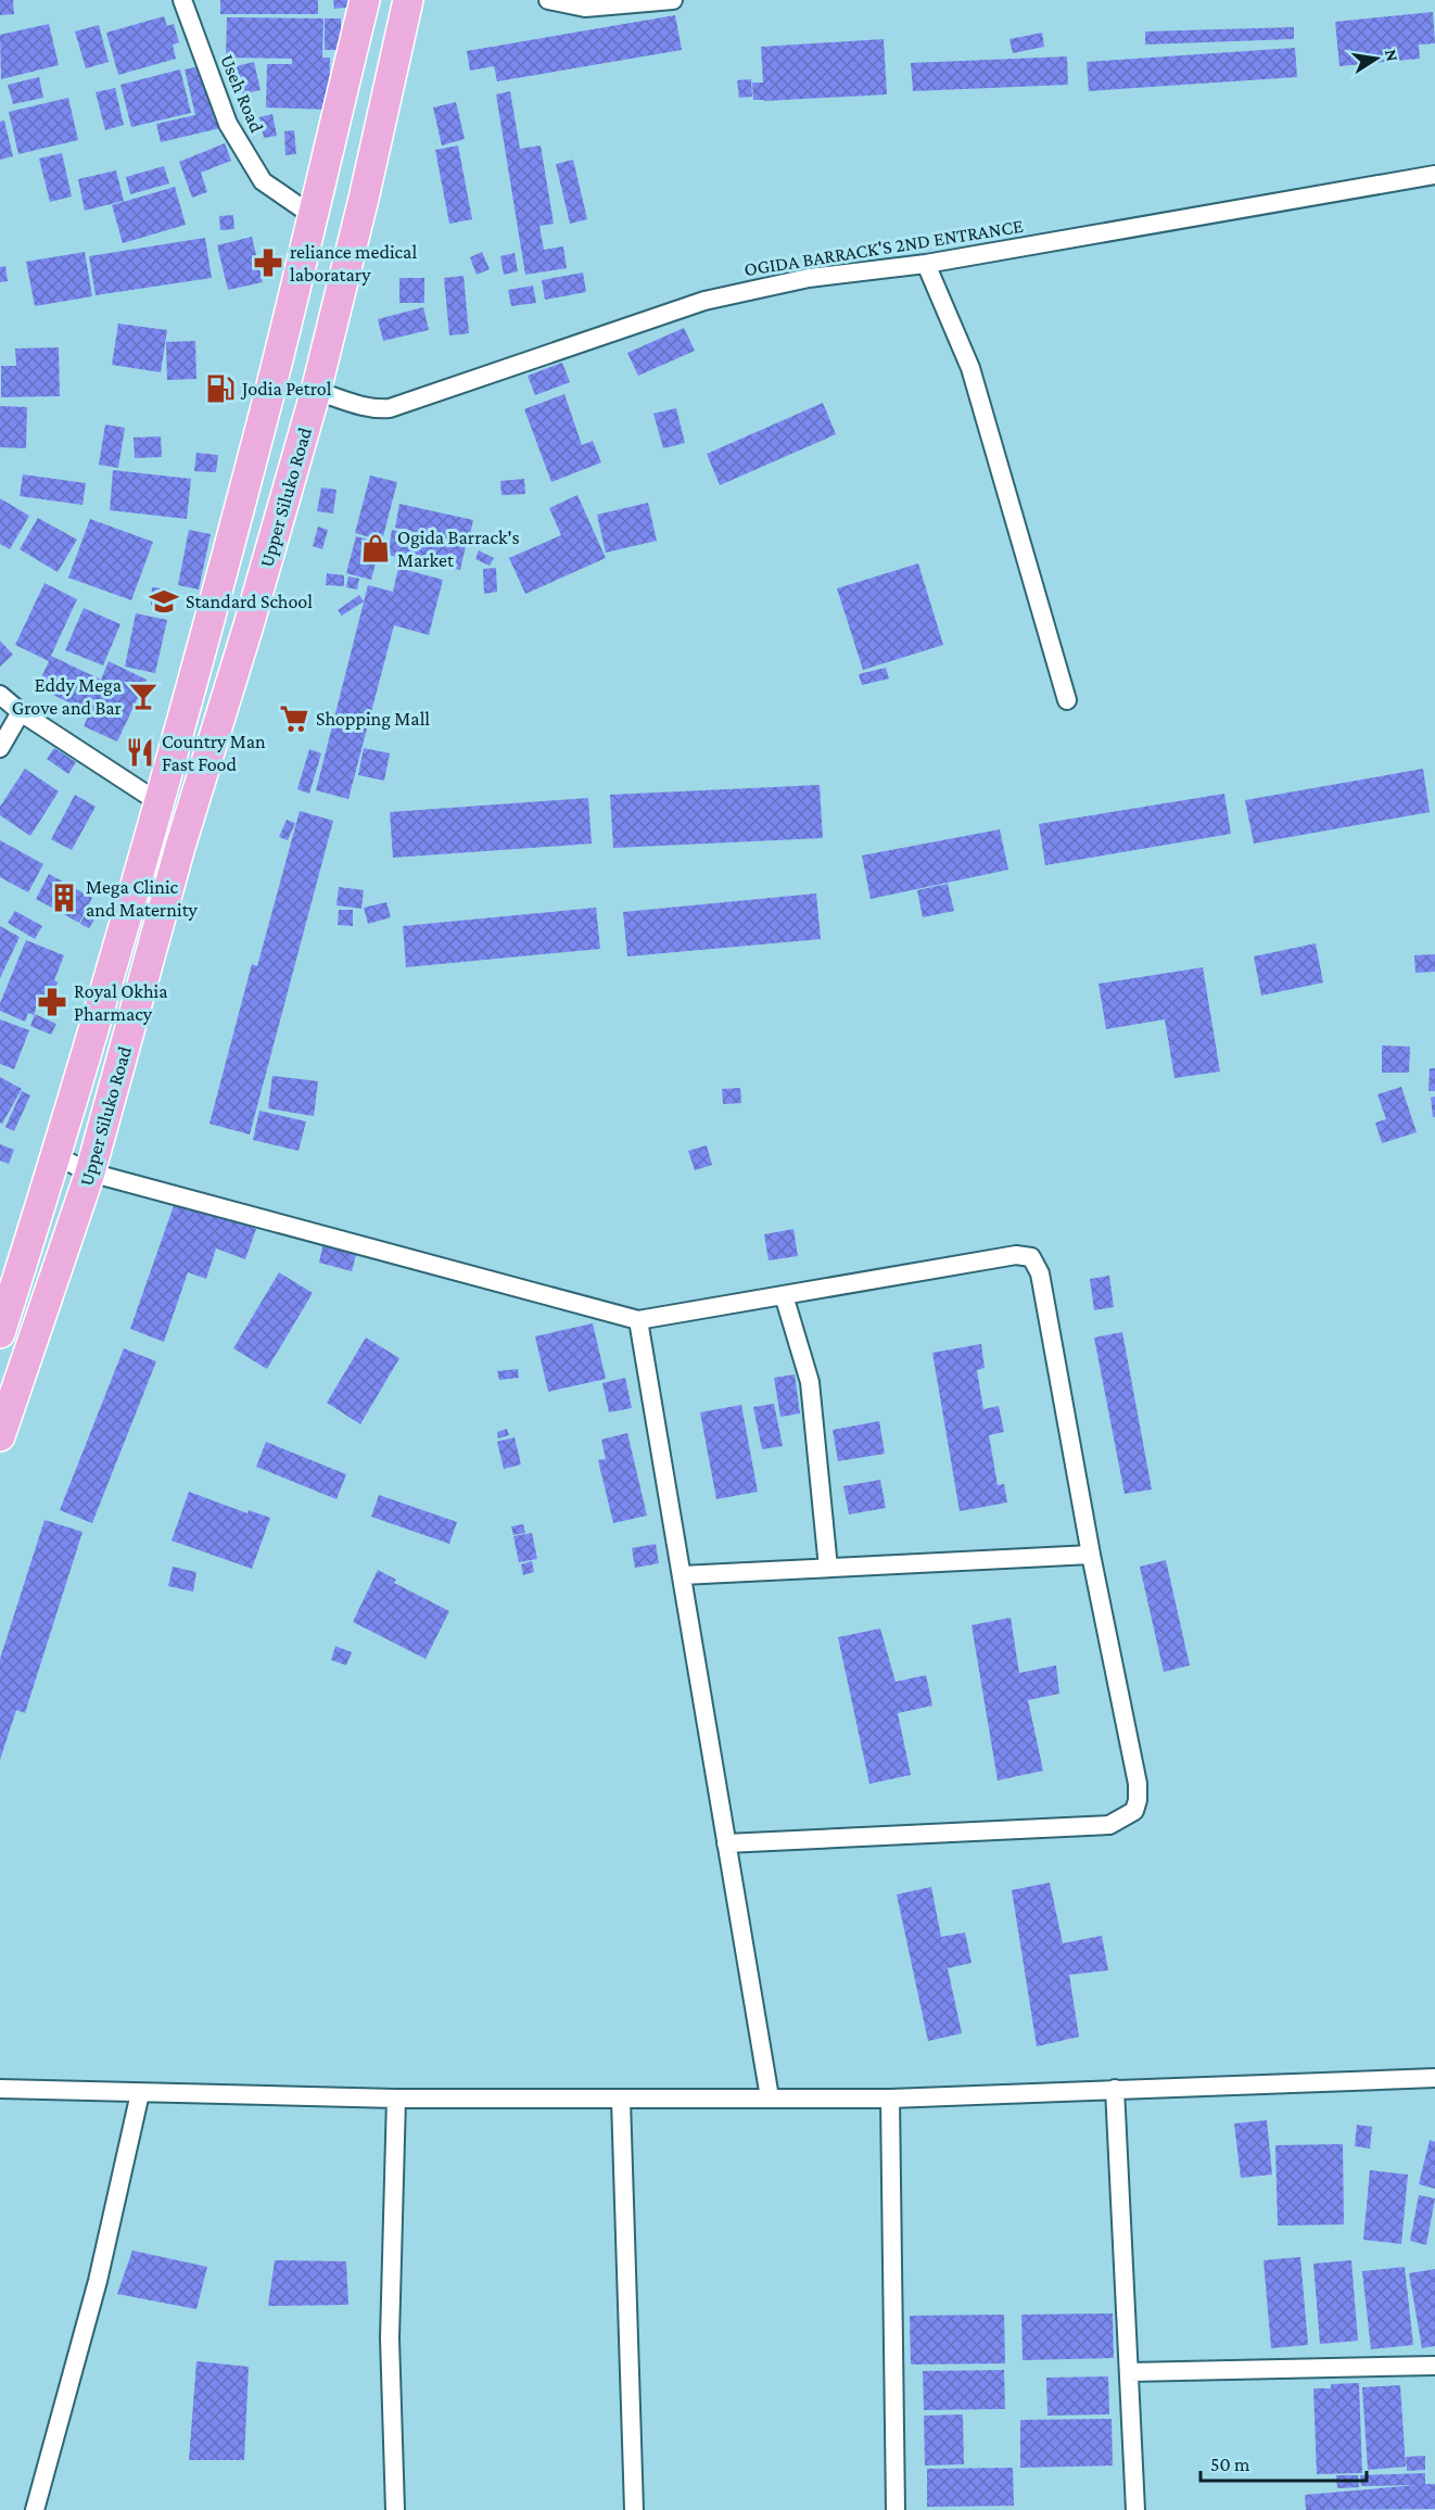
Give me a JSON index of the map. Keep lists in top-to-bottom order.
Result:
{
  "streets": {
    "main road": ["Upper Siluko Road"],
    "street": ["Useh Road", "OGIDA BARRACK'S 2ND ENTRANCE"]
  },
  "crossings": [
    ["Useh Road", "Upper Siluko Road"],
    ["OGIDA BARRACK'S 2ND ENTRANCE", "Upper Siluko Road"]
  ],
  "places": {
    "pharmacy": ["reliance medical laboratary", "Royal Okhia Pharmacy"],
    "fuel station": ["Jodia Petrol"],
    "shop": ["Ogida Barrack's Market"],
    "school or university": ["Standard School"],
    "bar": ["Eddy Mega Grove and Bar"],
    "supermarket": ["Shopping Mall"],
    "restaurant": ["Country Man Fast Food"],
    "building": ["Mega Clinic and Maternity"]
  },
  "scale_bar": "50 m",
  "north": "right"
}
